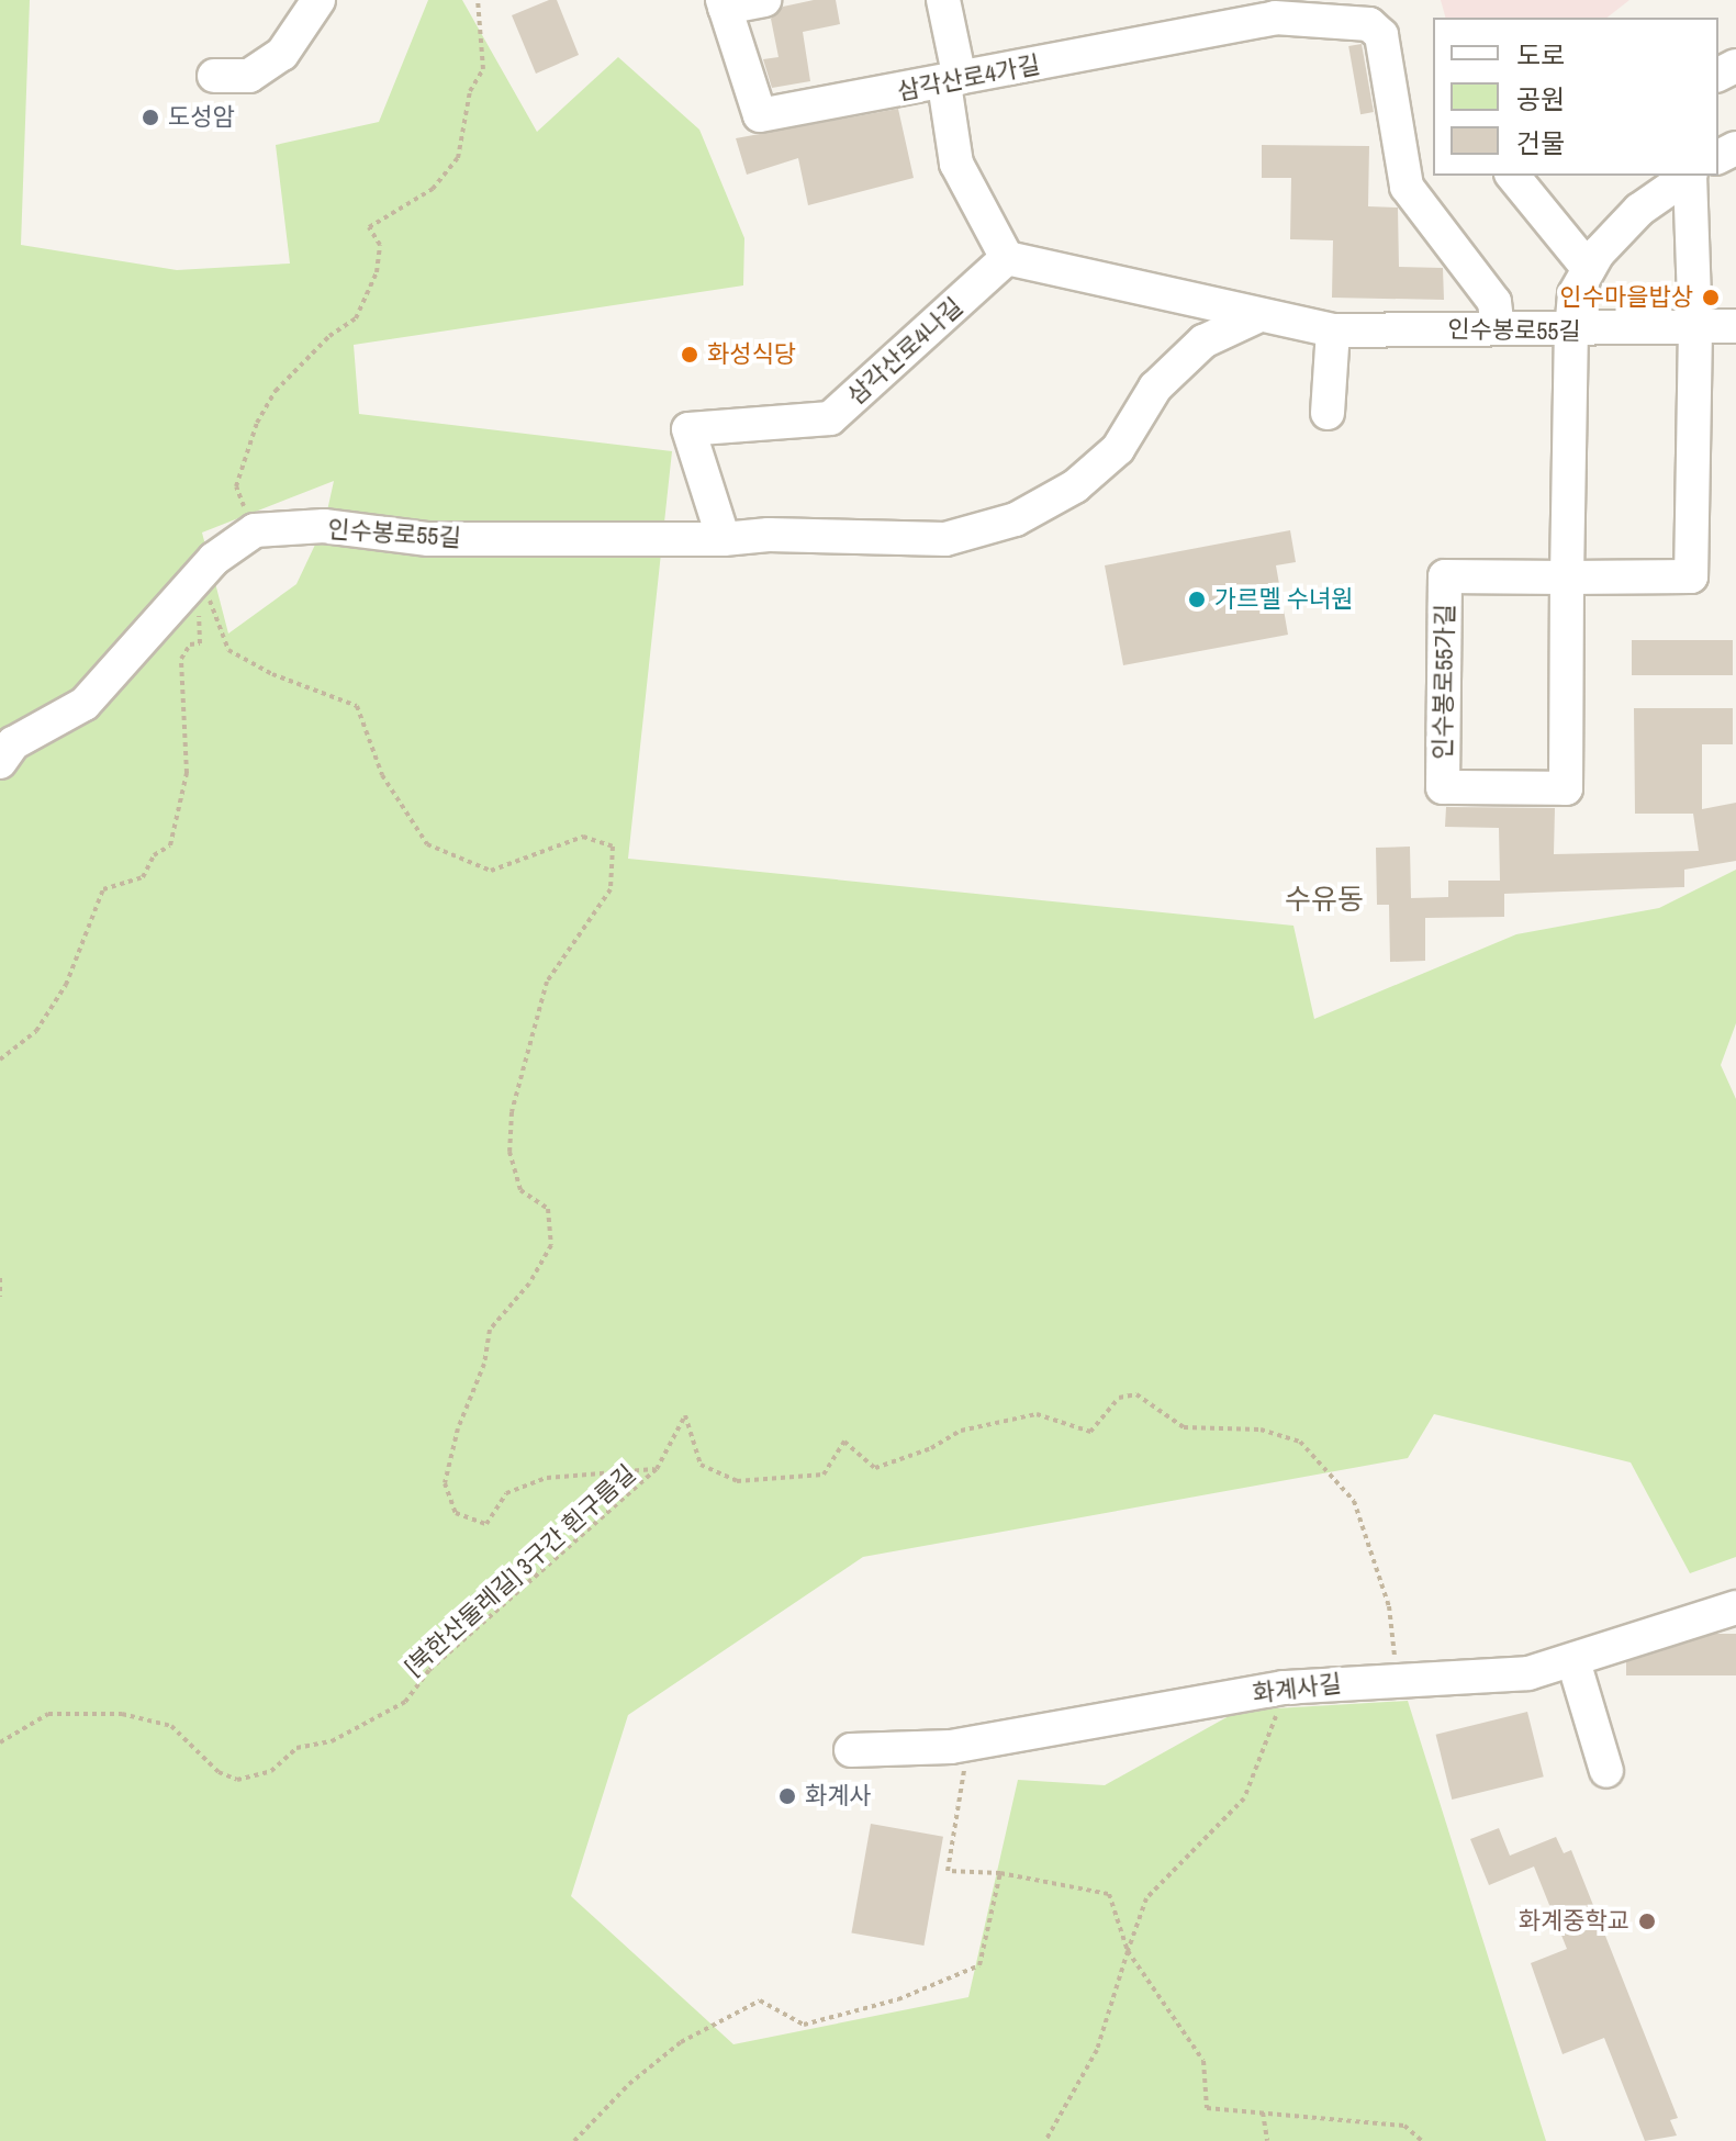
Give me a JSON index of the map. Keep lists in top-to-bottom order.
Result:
{
  "streets": {
    "street": [
      "삼각산로4가길",
      "인수봉로55길",
      "삼각산로4나길",
      "인수봉로55가길",
      "화계사길"
    ],
    "path": ["[북한산둘레길] 3구간 흰구름길"]
  },
  "crossings": [
    ["삼각산로4가길", "인수봉로55길"],
    ["인수봉로55길", "삼각산로4나길"],
    ["인수봉로55길", "인수봉로55가길"],
    ["[북한산둘레길] 3구간 흰구름길", "화계사길"]
  ],
  "districts": ["수유동"],
  "places": [
    "도성암",
    "인수마을밥상",
    "화성식당",
    "가르멜 수녀원",
    "화계사",
    "화계중학교"
  ],
  "legend": ["도로", "공원", "건물"]
}
